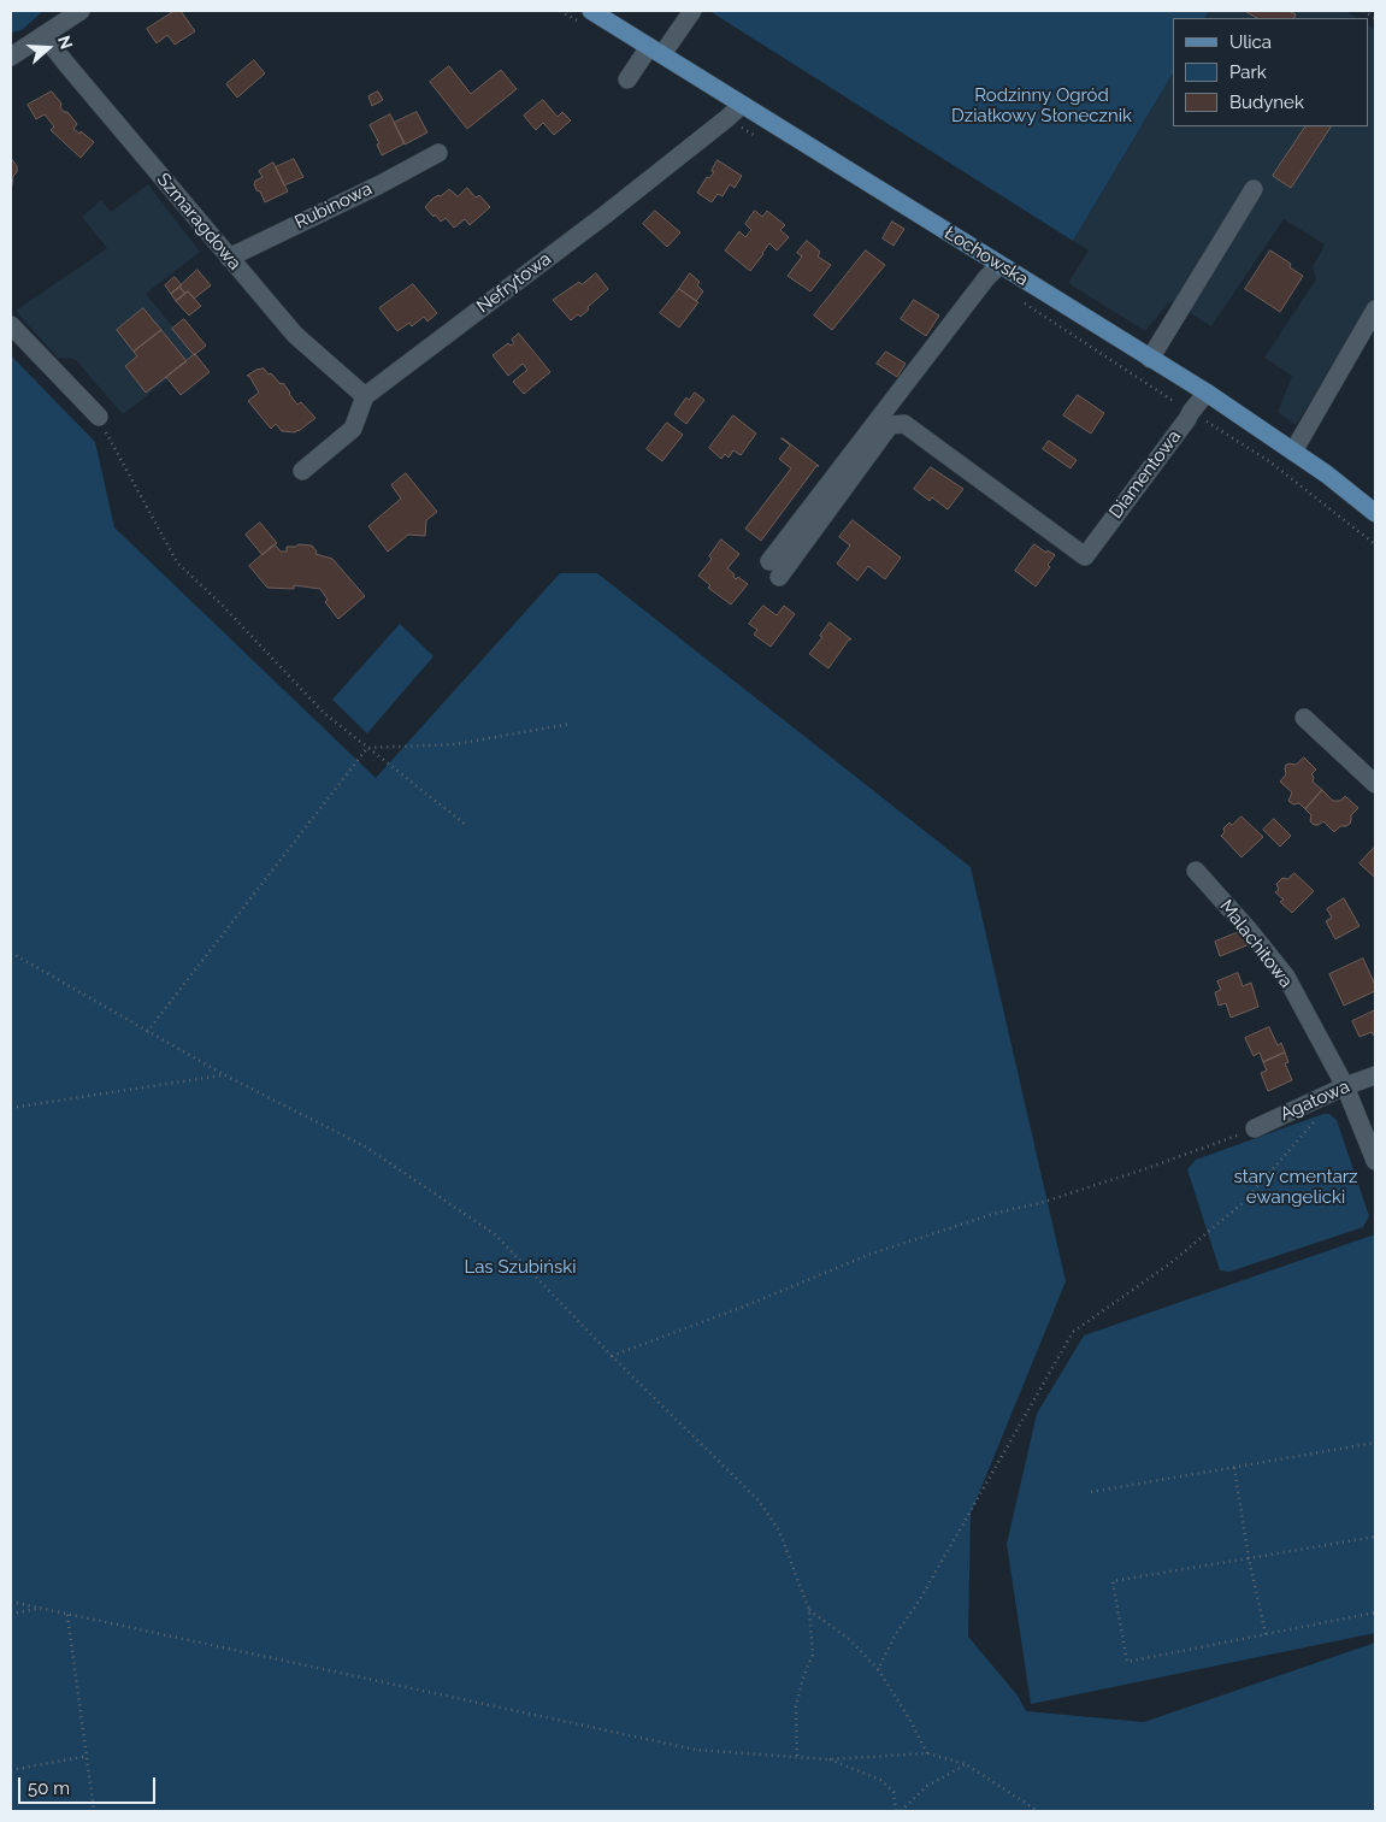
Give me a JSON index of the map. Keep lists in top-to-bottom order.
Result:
{
  "streets": {
    "main road": ["Łochowska"],
    "street": [
      "Rubinowa",
      "Szmaragdowa",
      "Nefrytowa",
      "Diamentowa",
      "Malachitowa",
      "Agatowa"
    ]
  },
  "crossings": [
    ["Rubinowa", "Szmaragdowa"],
    ["Szmaragdowa", "Nefrytowa"],
    ["Łochowska", "Nefrytowa"],
    ["Łochowska", "Diamentowa"],
    ["Malachitowa", "Agatowa"]
  ],
  "parks": ["Rodzinny Ogród Działkowy Słonecznik", "stary cmentarz ewangelicki", "Las Szubiński"],
  "legend": ["Ulica", "Park", "Budynek"],
  "scale_bar": "50 m",
  "north": "right"
}
